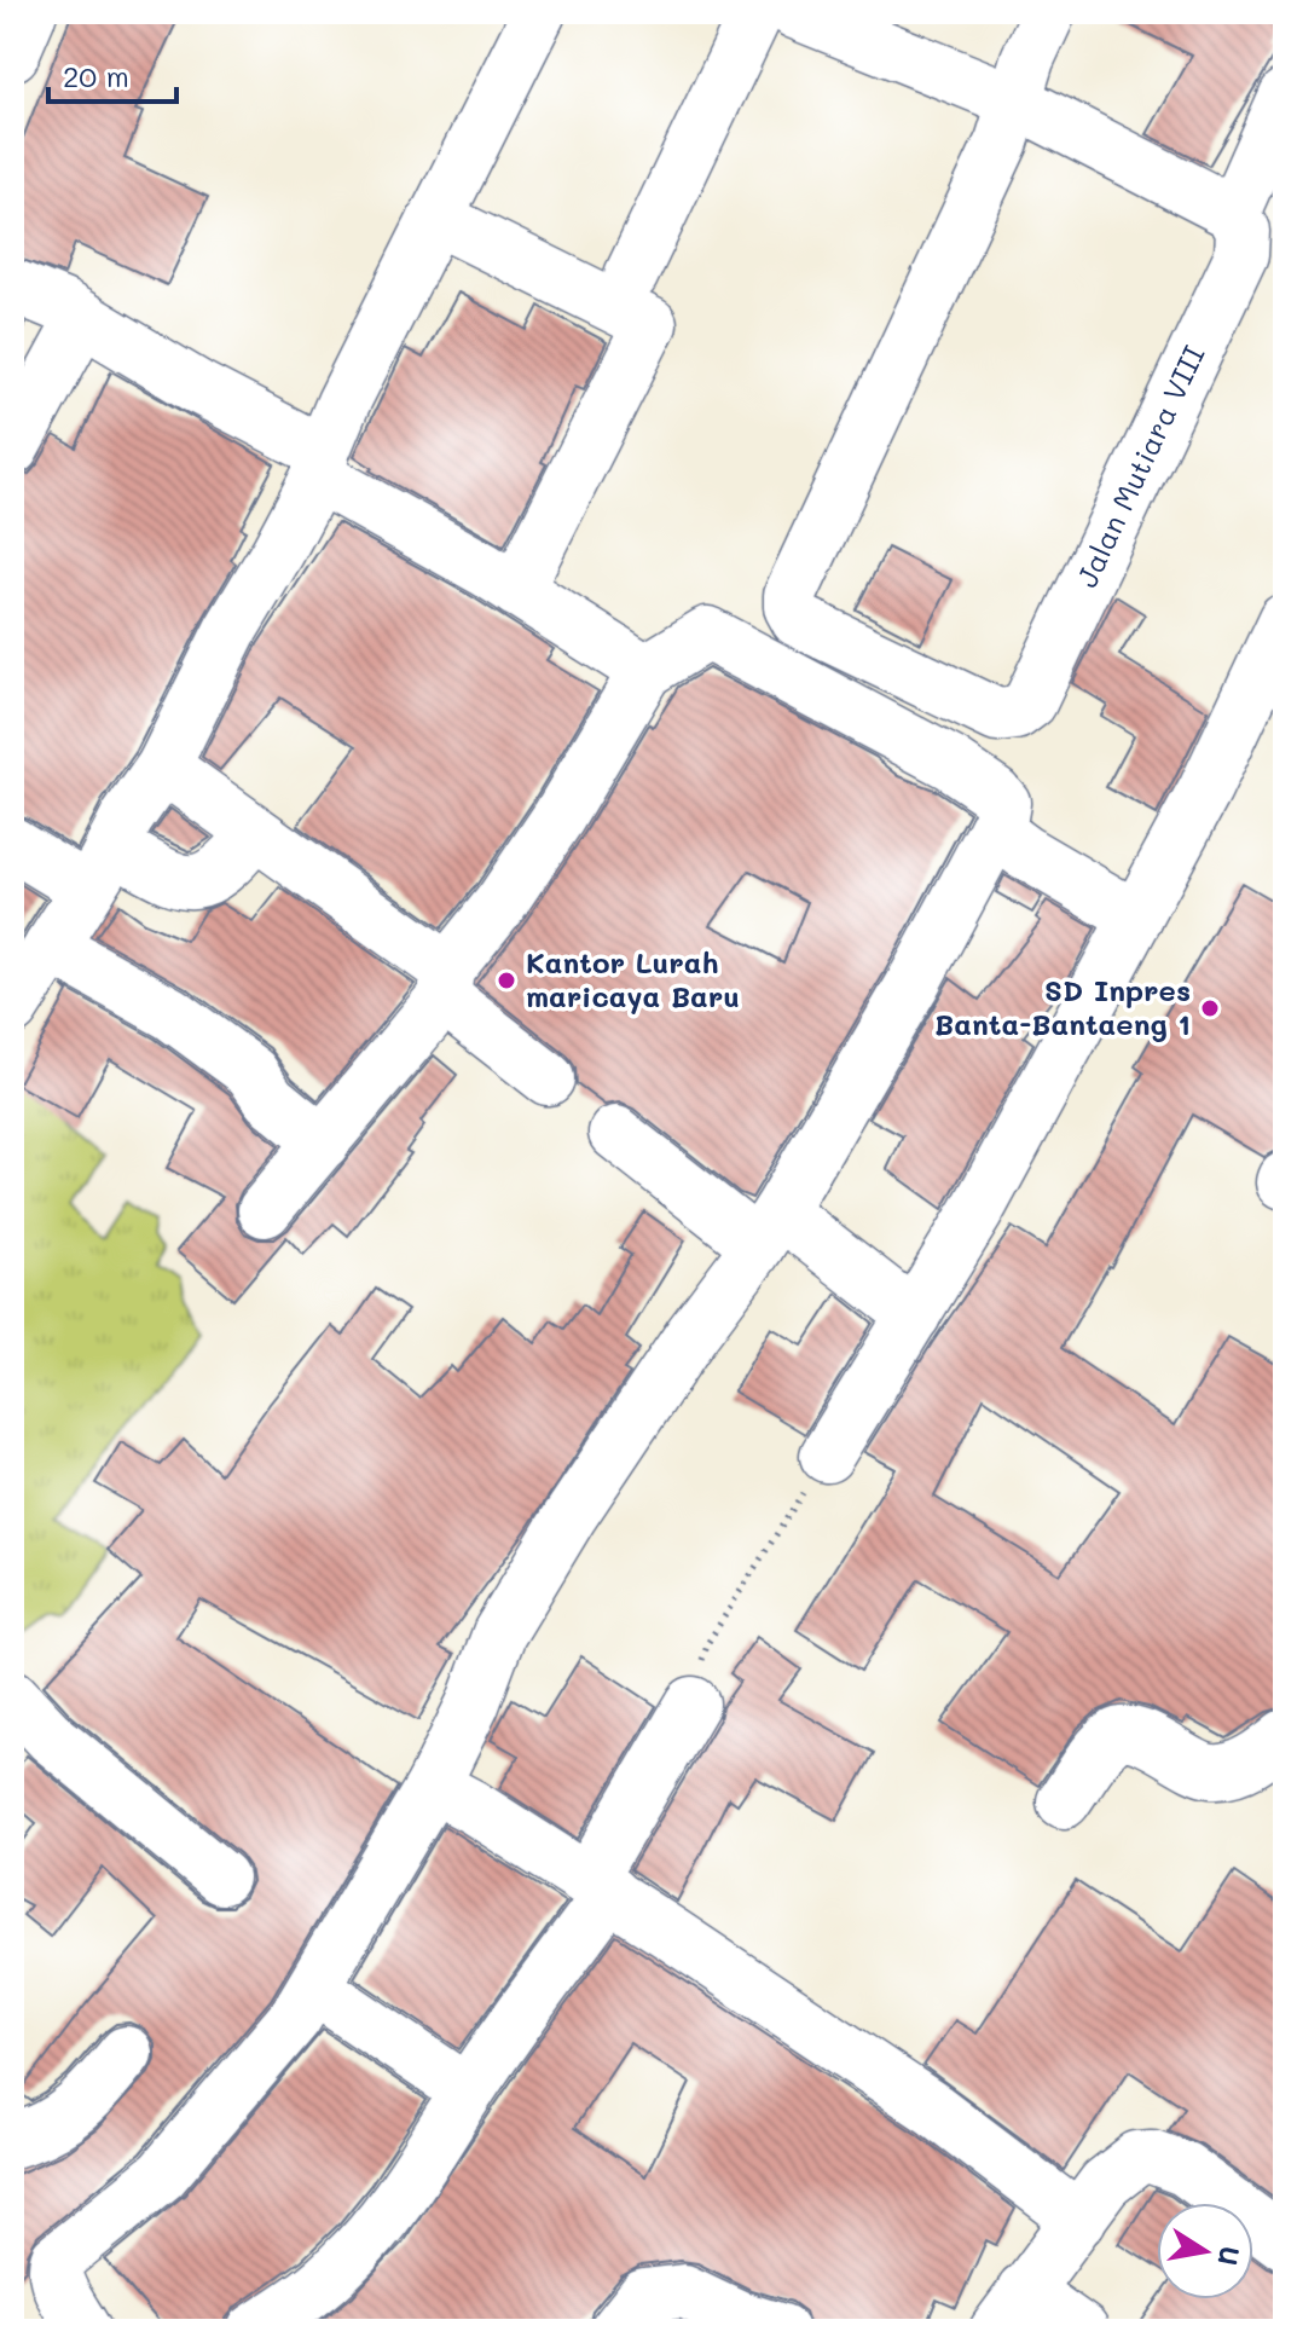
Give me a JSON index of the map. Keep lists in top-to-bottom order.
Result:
{
  "streets": {
    "street": ["Jalan Mutiara VIII"]
  },
  "places": ["Kantor Lurah maricaya Baru", "SD Inpres Banta-Bantaeng 1"],
  "scale_bar": "20 m",
  "north": "right"
}
